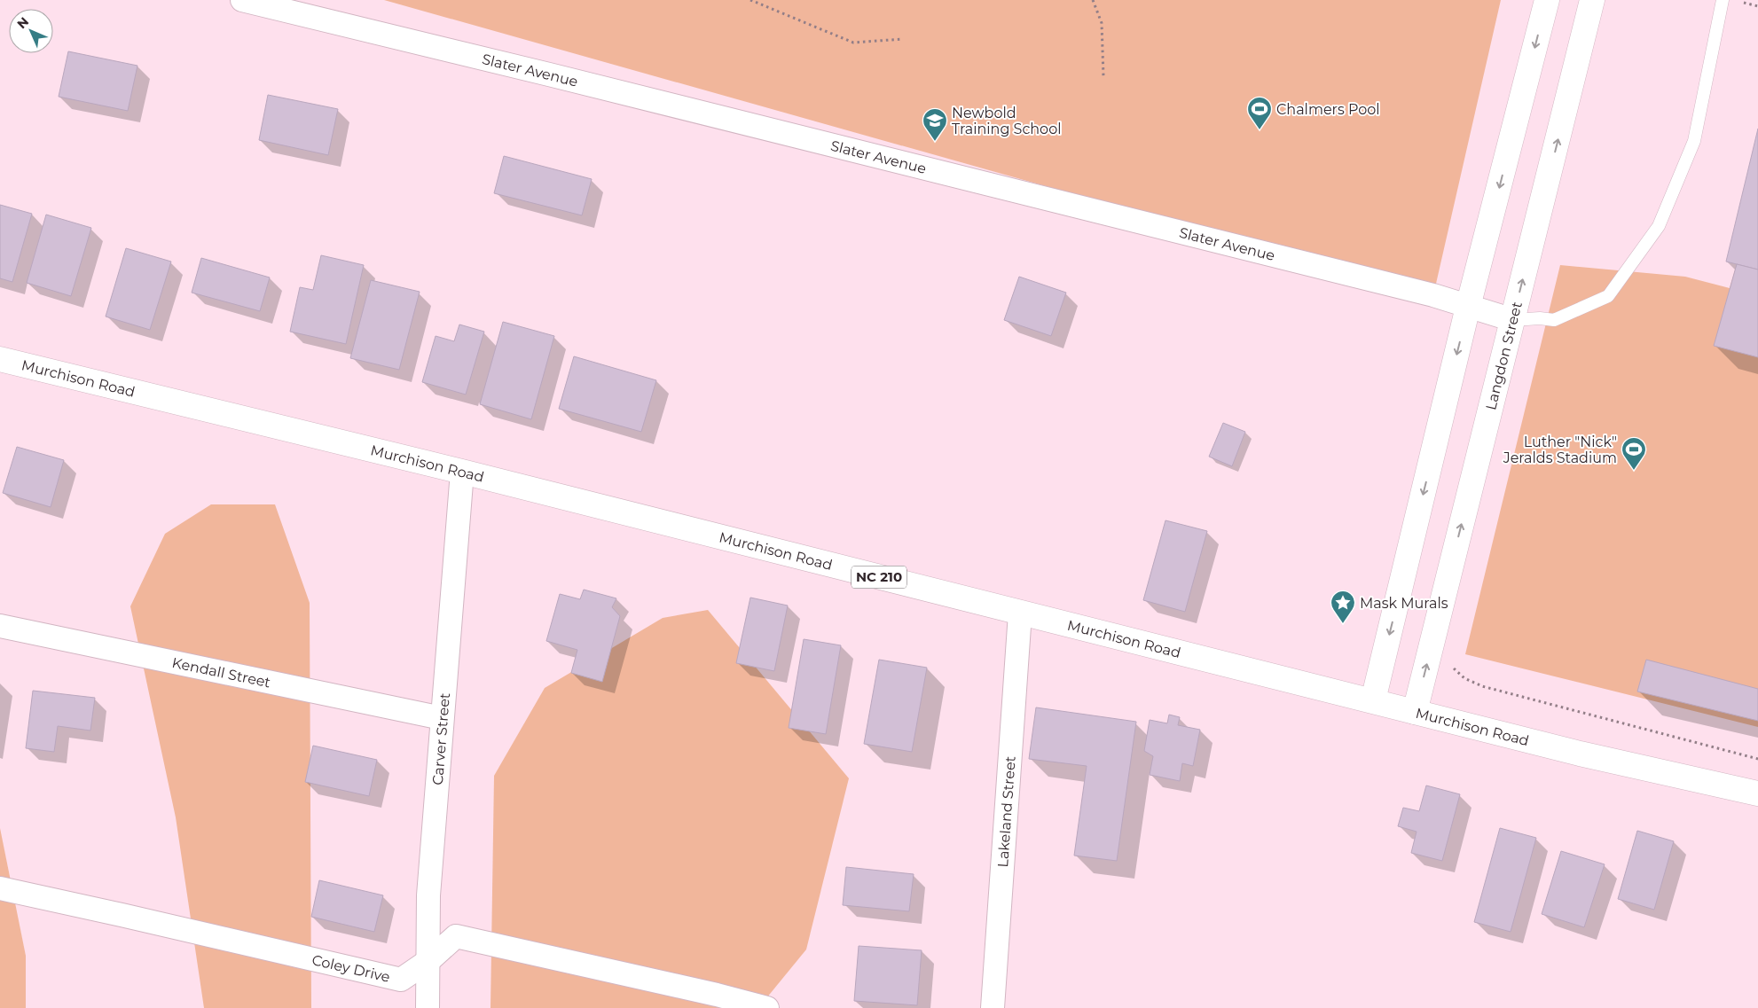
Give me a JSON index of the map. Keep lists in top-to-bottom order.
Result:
{
  "streets": {
    "main road": ["Langdon Street", "Murchison Road", "NC 210"],
    "street": [
      "Slater Avenue",
      "Kendall Street",
      "Carver Street",
      "Lakeland Street",
      "Coley Drive"
    ]
  },
  "crossings": [
    ["Slater Avenue", "Langdon Street"],
    ["Langdon Street", "Murchison Road"],
    ["Murchison Road", "Carver Street"],
    ["Murchison Road", "Lakeland Street"],
    ["Kendall Street", "Carver Street"],
    ["Carver Street", "Coley Drive"]
  ],
  "places": {
    "sports": ["Chalmers Pool", "Luther \"Nick\" Jeralds Stadium"],
    "school or university": ["Newbold Training School"],
    "place": ["Mask Murals"]
  },
  "north": "top left"
}
